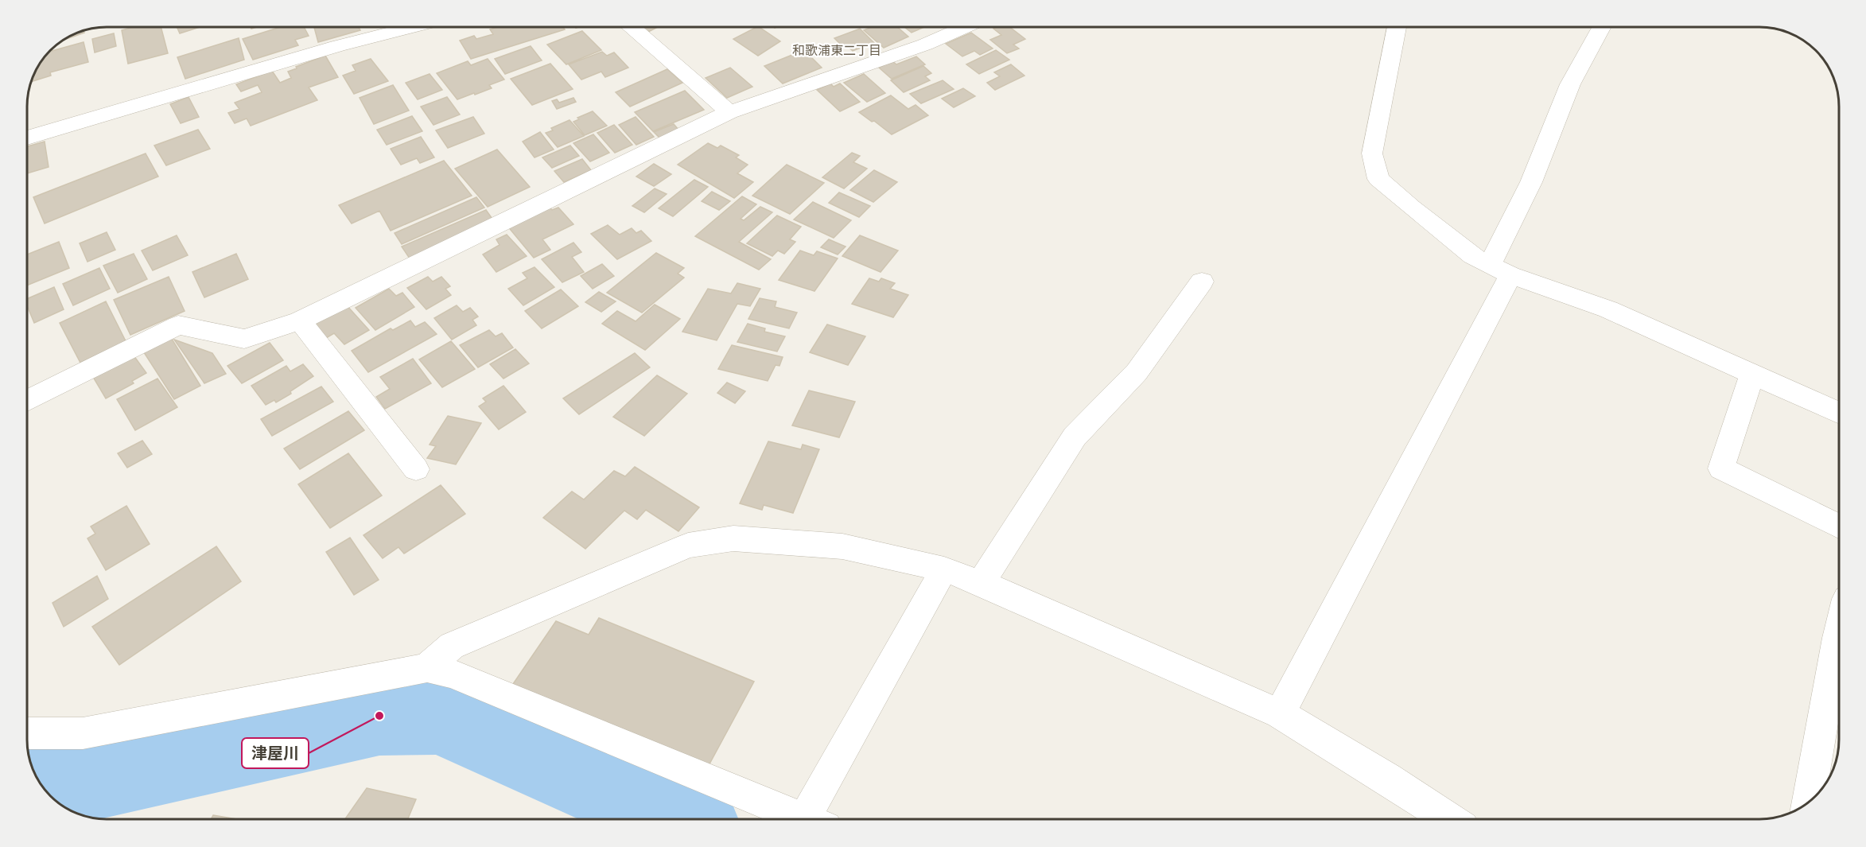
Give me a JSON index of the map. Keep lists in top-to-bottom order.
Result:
{
  "districts": ["和歌浦東二丁目"],
  "places": ["津屋川"]
}
